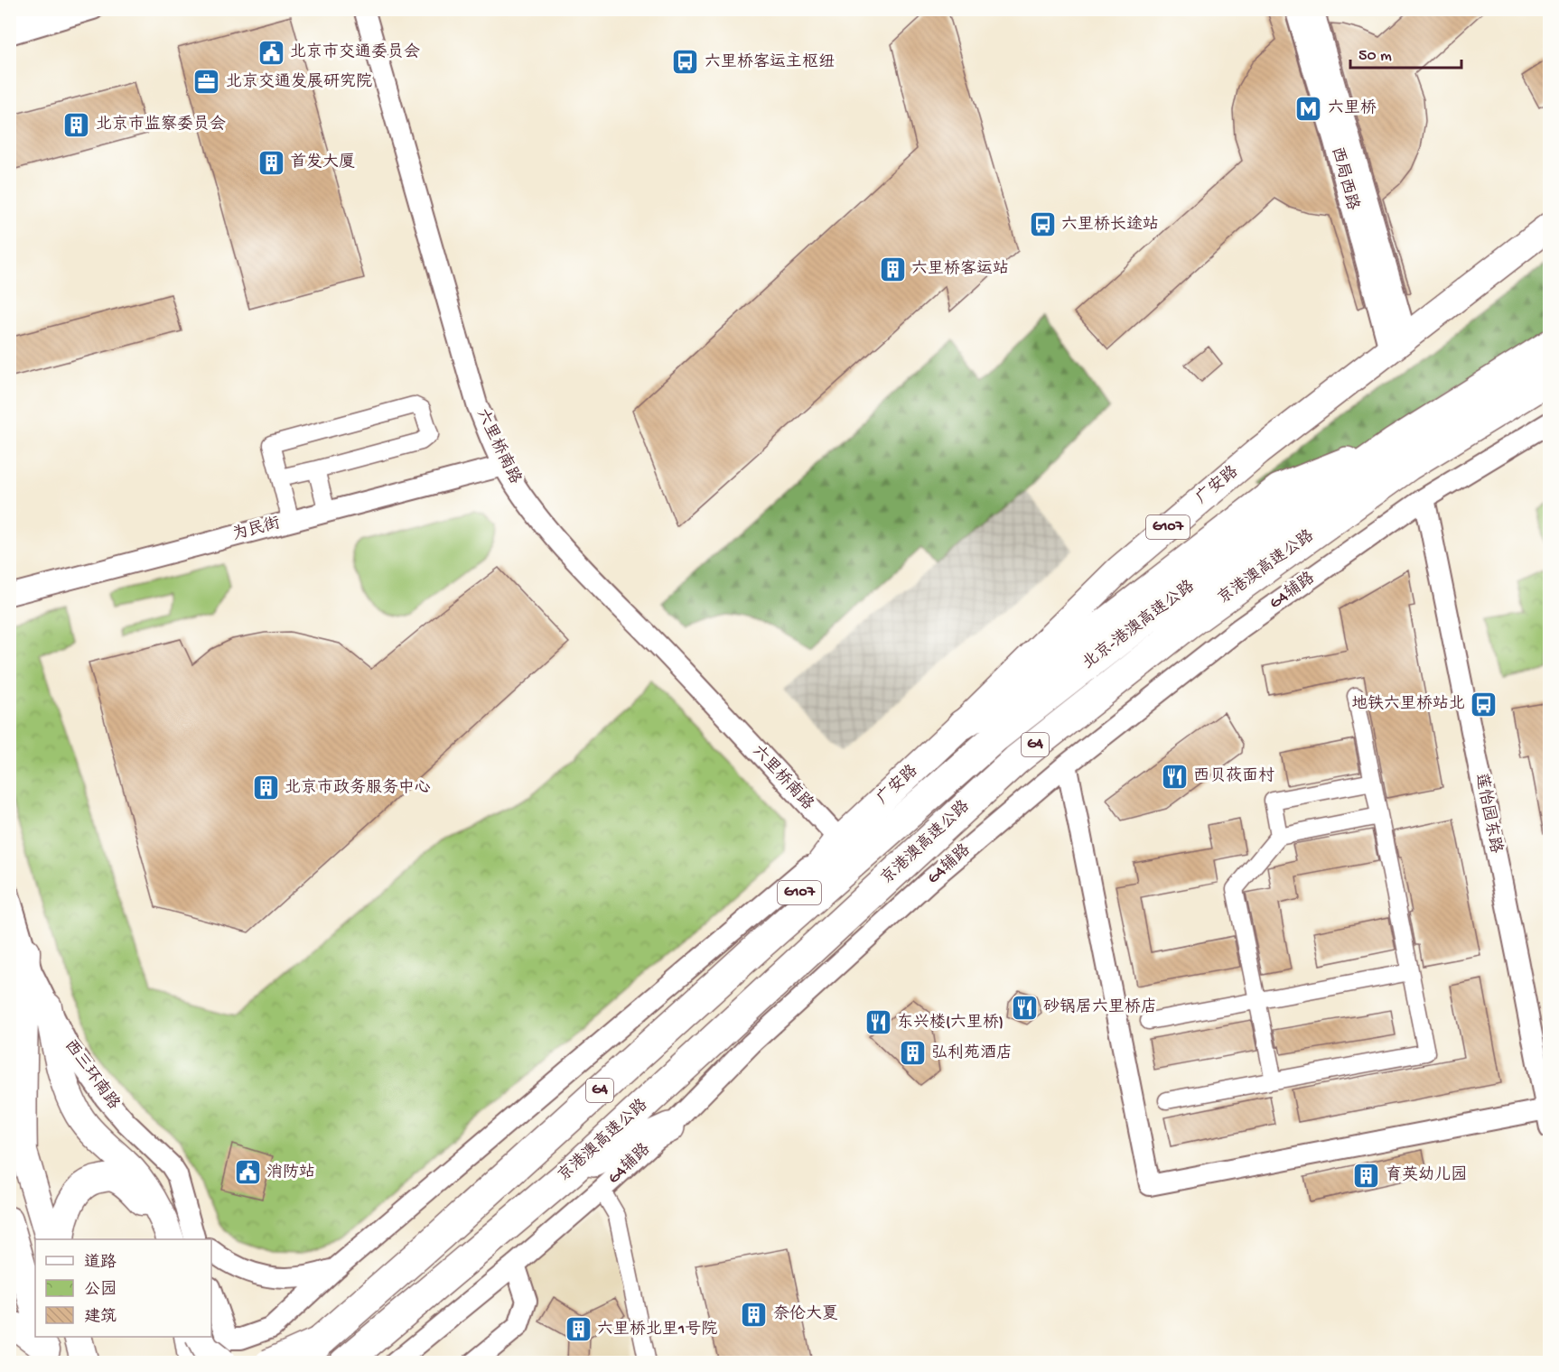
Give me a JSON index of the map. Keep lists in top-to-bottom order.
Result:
{
  "streets": {
    "highway": [
      "广安路",
      "G107",
      "京港澳高速公路",
      "北京-港澳高速公路",
      "G4"
    ],
    "street": [
      "西局西路",
      "六里桥南路",
      "为民街",
      "G4辅路",
      "莲怡园东路"
    ]
  },
  "crossings": [
    ["西局西路", "广安路"],
    ["六里桥南路", "广安路"],
    ["六里桥南路", "G107"],
    ["六里桥南路", "为民街"],
    ["广安路", "G107"],
    ["G107", "北京-港澳高速公路"],
    ["G107", "G4"],
    ["G4辅路", "莲怡园东路"],
    ["北京-港澳高速公路", "G4"]
  ],
  "places": {
    "public building": ["北京市交通委员会", "消防站"],
    "bus stop": ["六里桥客运主枢纽", "六里桥长途站", "地铁六里桥站北"],
    "office": ["北京交通发展研究院"],
    "metro station": ["六里桥"],
    "building": [
      "北京市监察委员会",
      "首发大厦",
      "六里桥客运站",
      "北京市政务服务中心",
      "弘利苑酒店",
      "育英幼儿园",
      "奈伦大夏",
      "六里桥北里1号院"
    ],
    "restaurant": ["西贝莜面村", "砂锅居六里桥店", "东兴楼(六里桥)"]
  },
  "legend": ["道路", "公园", "建筑"],
  "scale_bar": "50 m"
}
